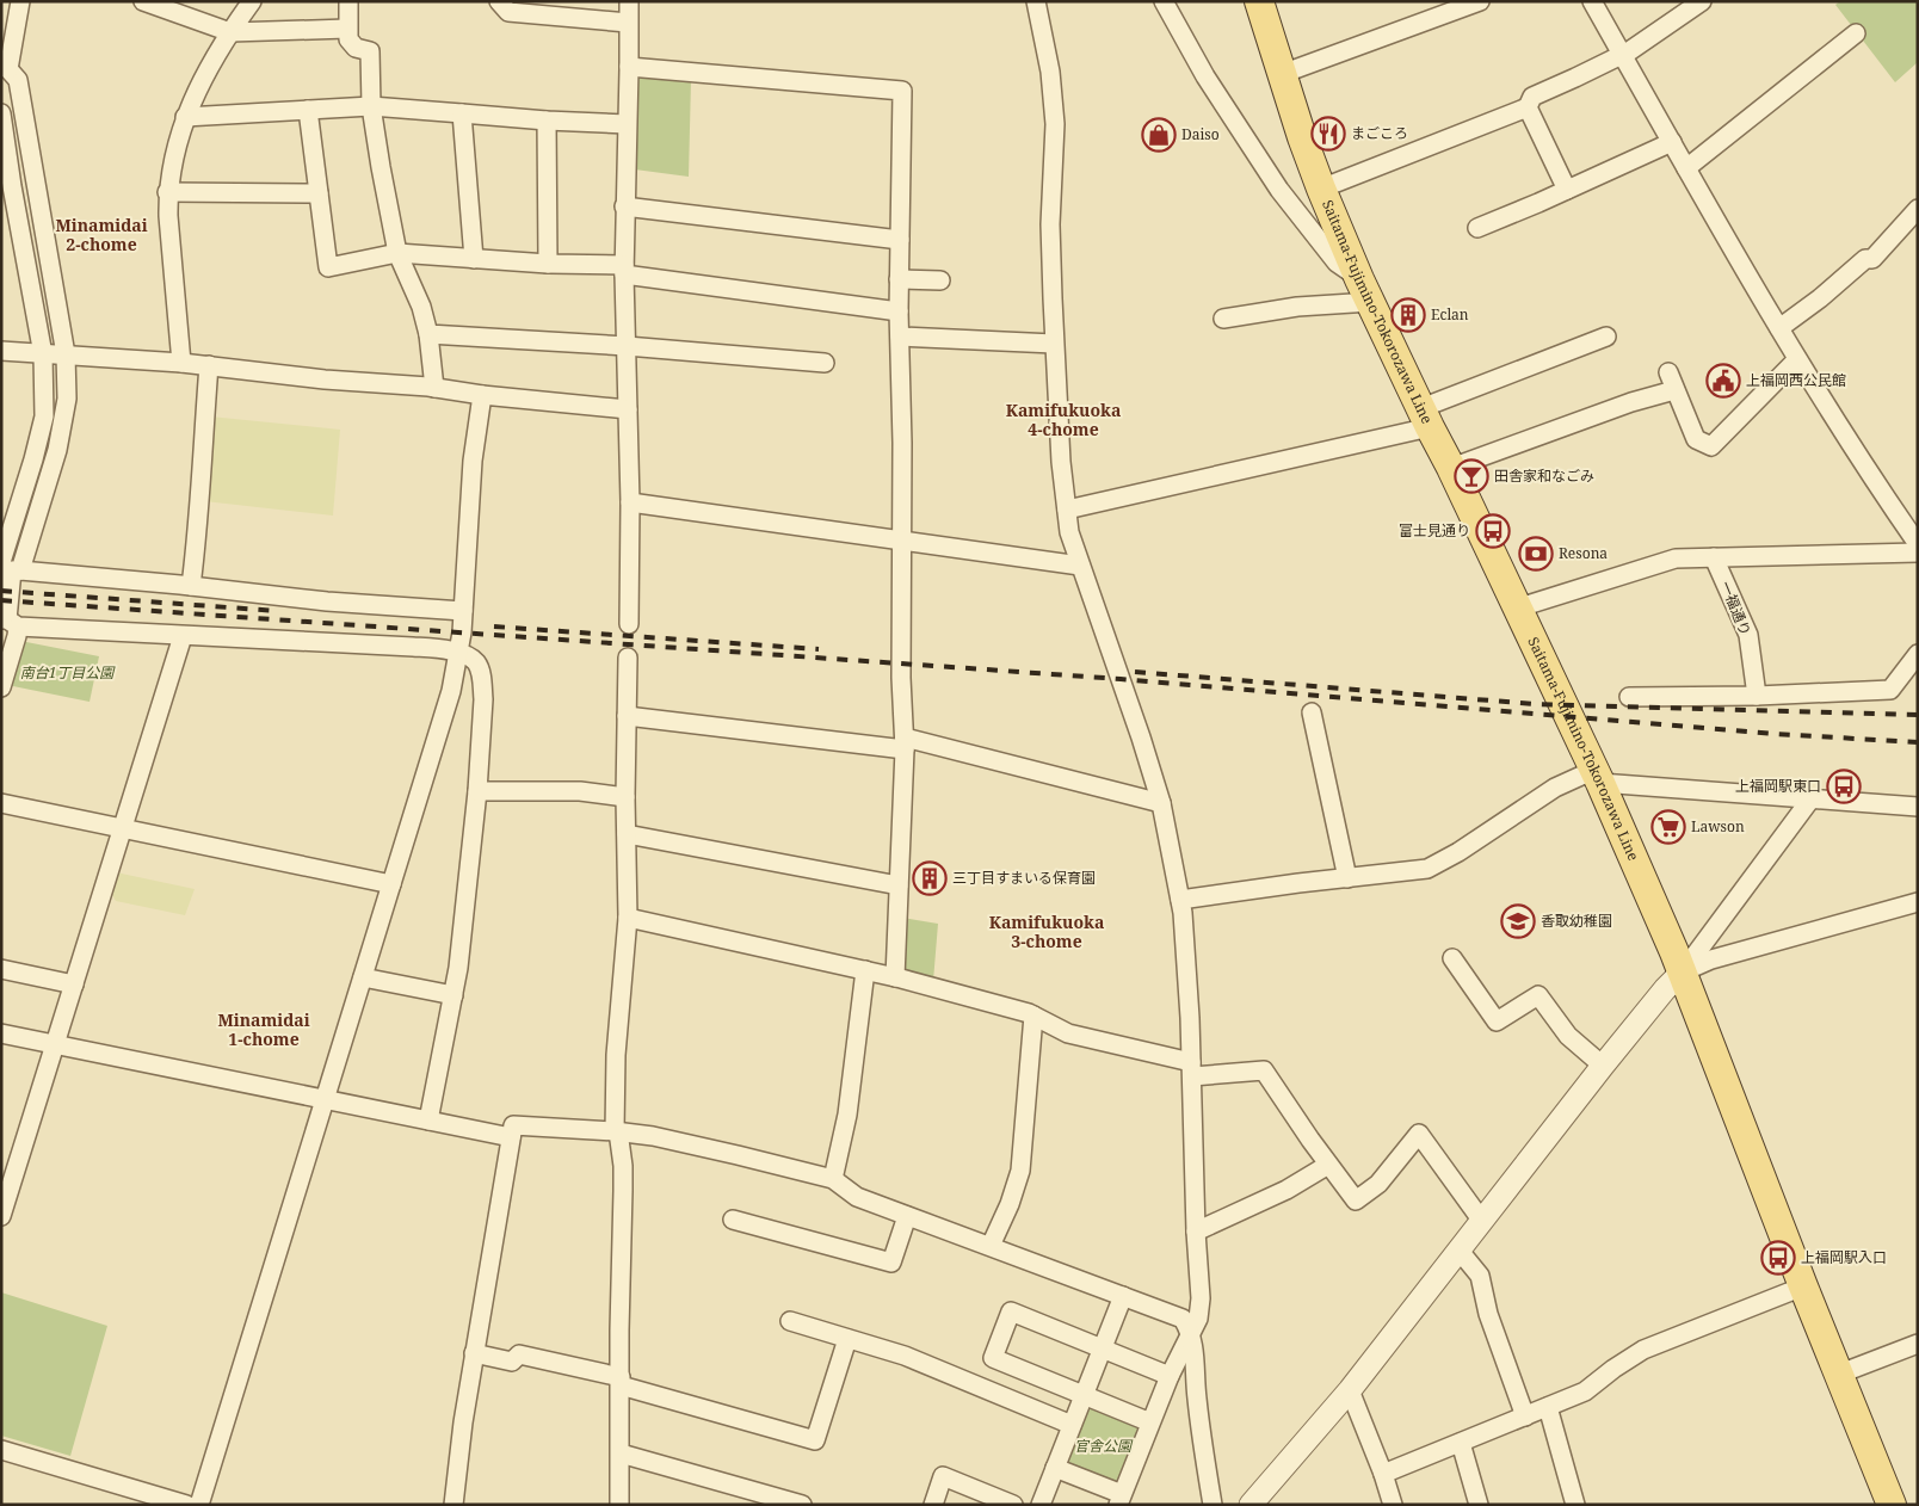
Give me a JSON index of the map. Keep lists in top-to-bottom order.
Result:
{
  "streets": {
    "main road": ["Saitama-Fujimino-Tokorozawa Line"],
    "street": ["一福通り"]
  },
  "districts": [
    "Minamidai 2-chome",
    "Kamifukuoka 4-chome",
    "Kamifukuoka 3-chome",
    "Minamidai 1-chome"
  ],
  "parks": ["南台1丁目公園", "官舎公園"],
  "places": {
    "restaurant": ["まごころ"],
    "shop": ["Daiso"],
    "building": ["Eclan", "三丁目すまいる保育園"],
    "public building": ["上福岡西公民館"],
    "bar": ["田舎家和なごみ"],
    "bus stop": ["富士見通り", "上福岡駅東口", "上福岡駅入口"],
    "bank": ["Resona"],
    "supermarket": ["Lawson"],
    "school or university": ["香取幼稚園"]
  }
}
